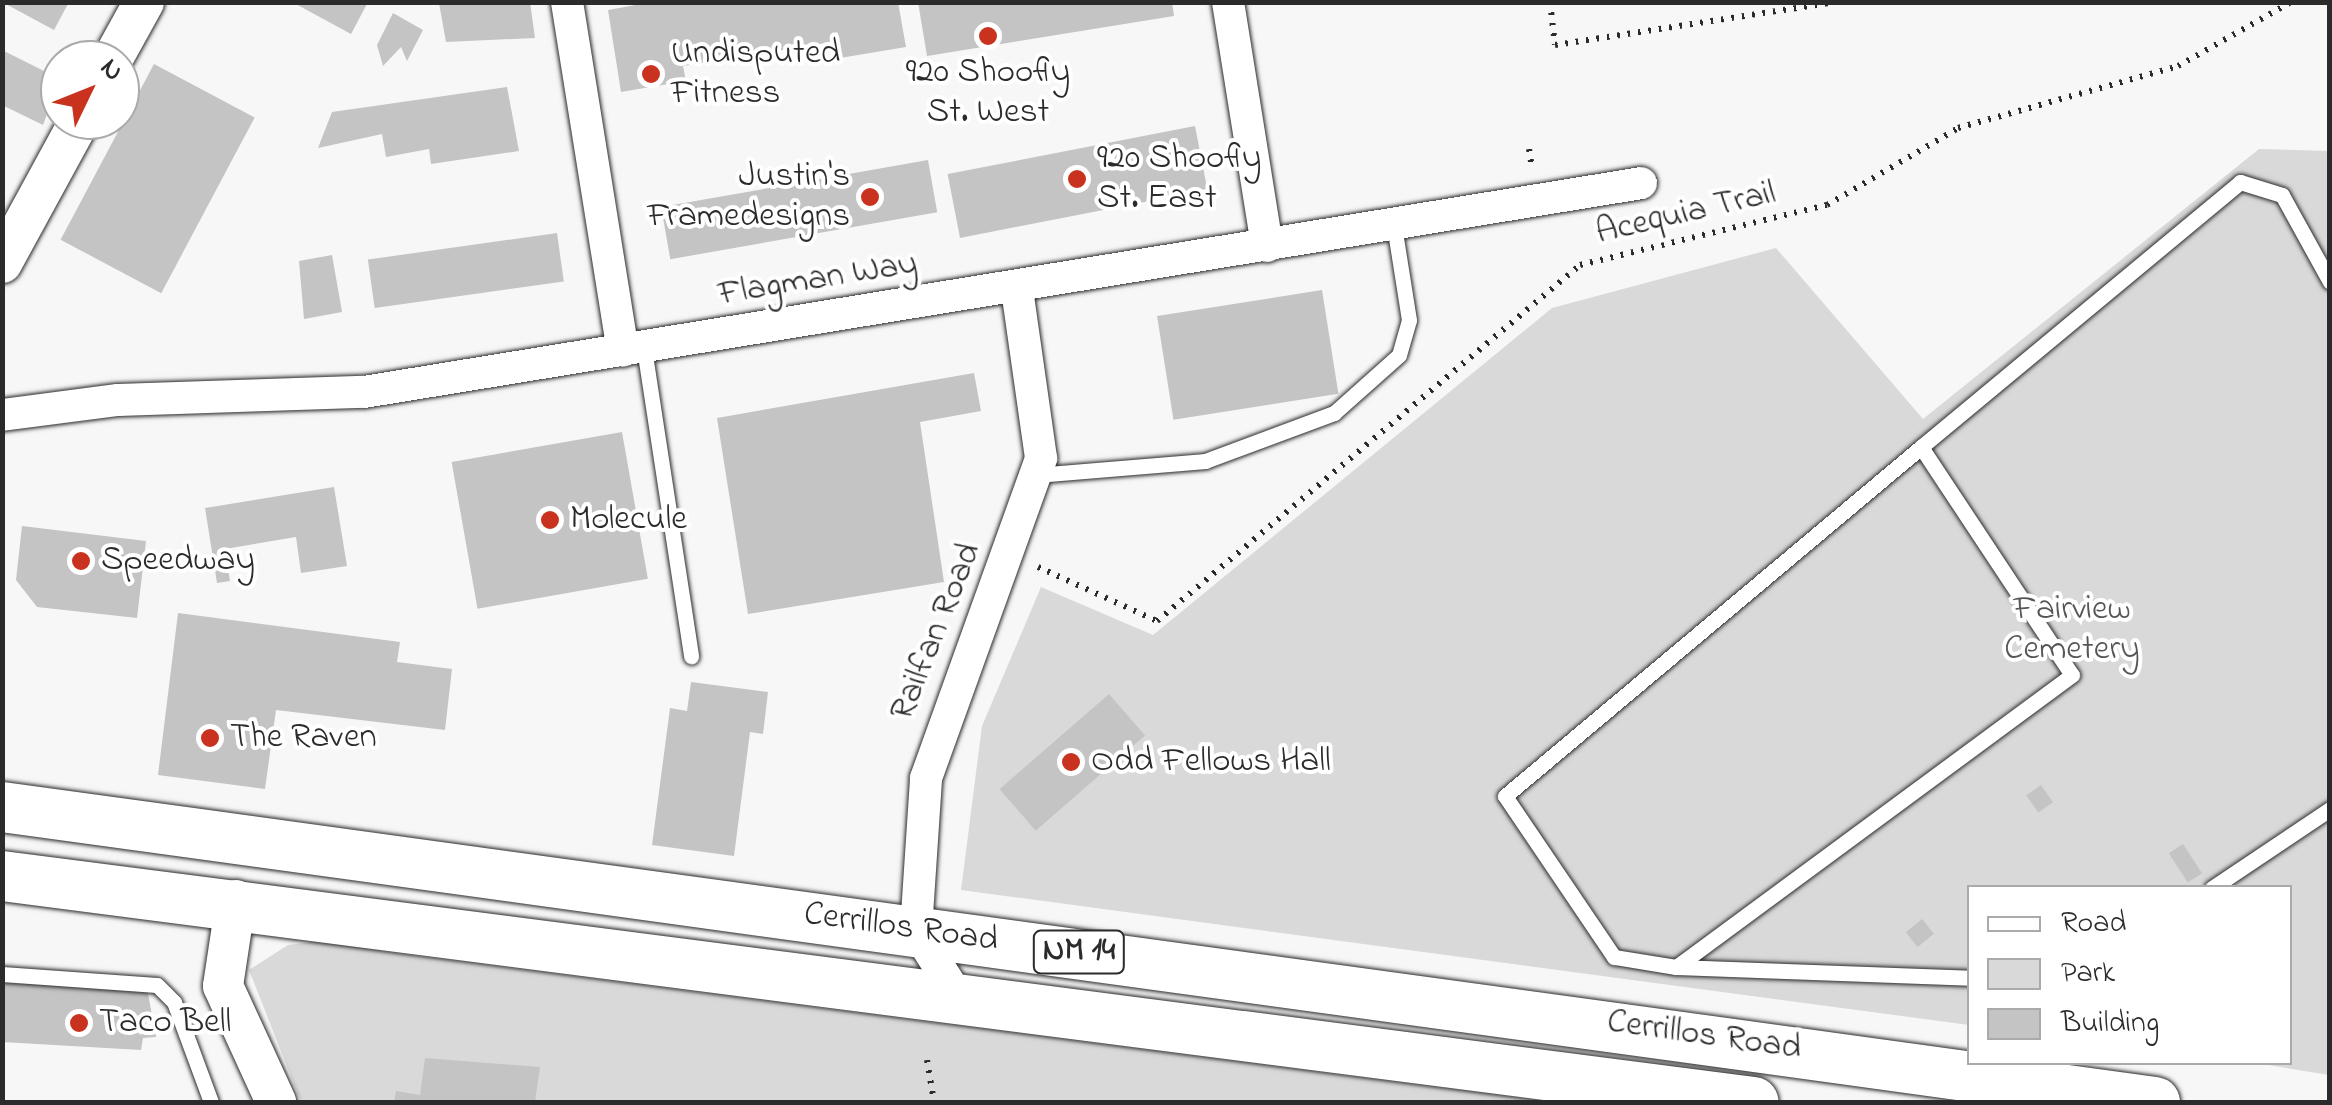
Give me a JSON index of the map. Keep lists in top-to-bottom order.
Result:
{
  "streets": {
    "main road": ["Cerrillos Road", "NM 14"],
    "street": ["Flagman Way", "Railfan Road"],
    "path": ["Acequia Trail"]
  },
  "crossings": [
    ["Acequia Trail", "Railfan Road"],
    ["Flagman Way", "Railfan Road"],
    ["Railfan Road", "Cerrillos Road"]
  ],
  "parks": ["Fairview Cemetery"],
  "places": [
    "920 Shoofly St. West",
    "Undisputed Fitness",
    "920 Shoofly St. East",
    "Justin's Framedesigns",
    "Molecule",
    "Speedway",
    "The Raven",
    "Odd Fellows Hall",
    "Taco Bell"
  ],
  "legend": ["Road", "Park", "Building"],
  "north": "top right"
}
